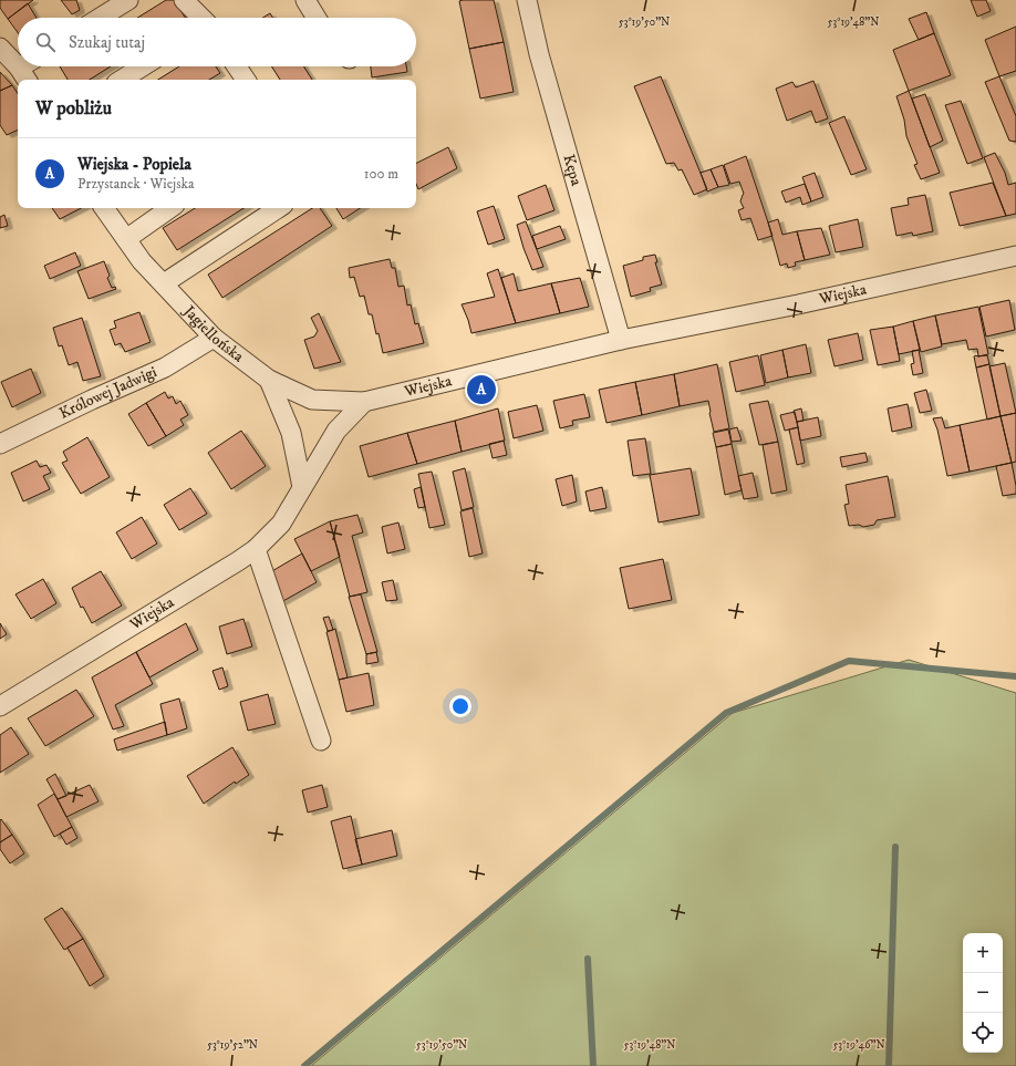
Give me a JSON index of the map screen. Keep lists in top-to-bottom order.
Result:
{
  "streets": {
    "street": [
      "Kępa",
      "Wiejska",
      "Jagiellońska",
      "Królowej Jadwigi"
    ]
  },
  "crossings": [
    ["Kępa", "Wiejska"],
    ["Wiejska", "Jagiellońska"],
    ["Jagiellońska", "Królowej Jadwigi"]
  ],
  "page": {
    "search": "Szukaj tutaj",
    "heading": "W pobliżu",
    "list": [
      {
        "mark": "A",
        "name": "Wiejska - Popiela",
        "note": "Przystanek · Wiejska",
        "value": "100 m"
      }
    ],
    "pins": "A",
    "map_buttons": ["+", "−"]
  },
  "coordinates": [
    "53°19'50\"N",
    "53°19'48\"N",
    "53°19'52\"N",
    "53°19'46\"N"
  ]
}
